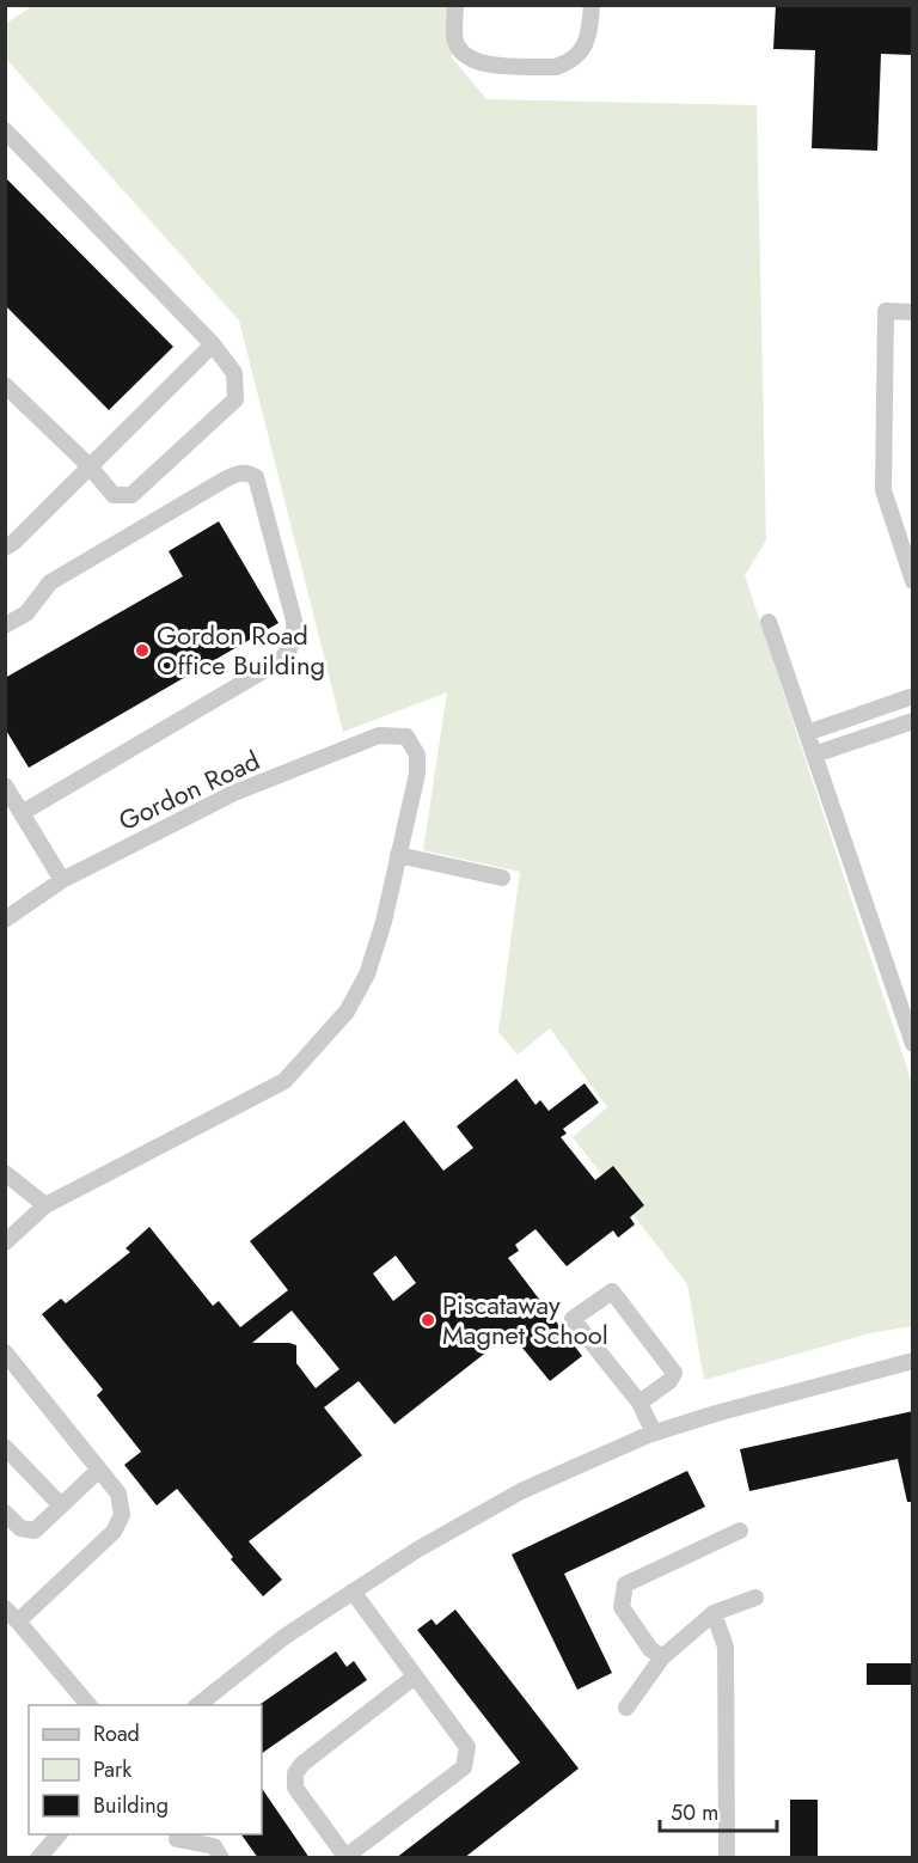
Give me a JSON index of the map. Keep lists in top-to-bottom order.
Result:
{
  "streets": {
    "street": ["Gordon Road"]
  },
  "places": ["Gordon Road Office Building", "Piscataway Magnet School"],
  "legend": ["Road", "Park", "Building"],
  "scale_bar": "50 m"
}
